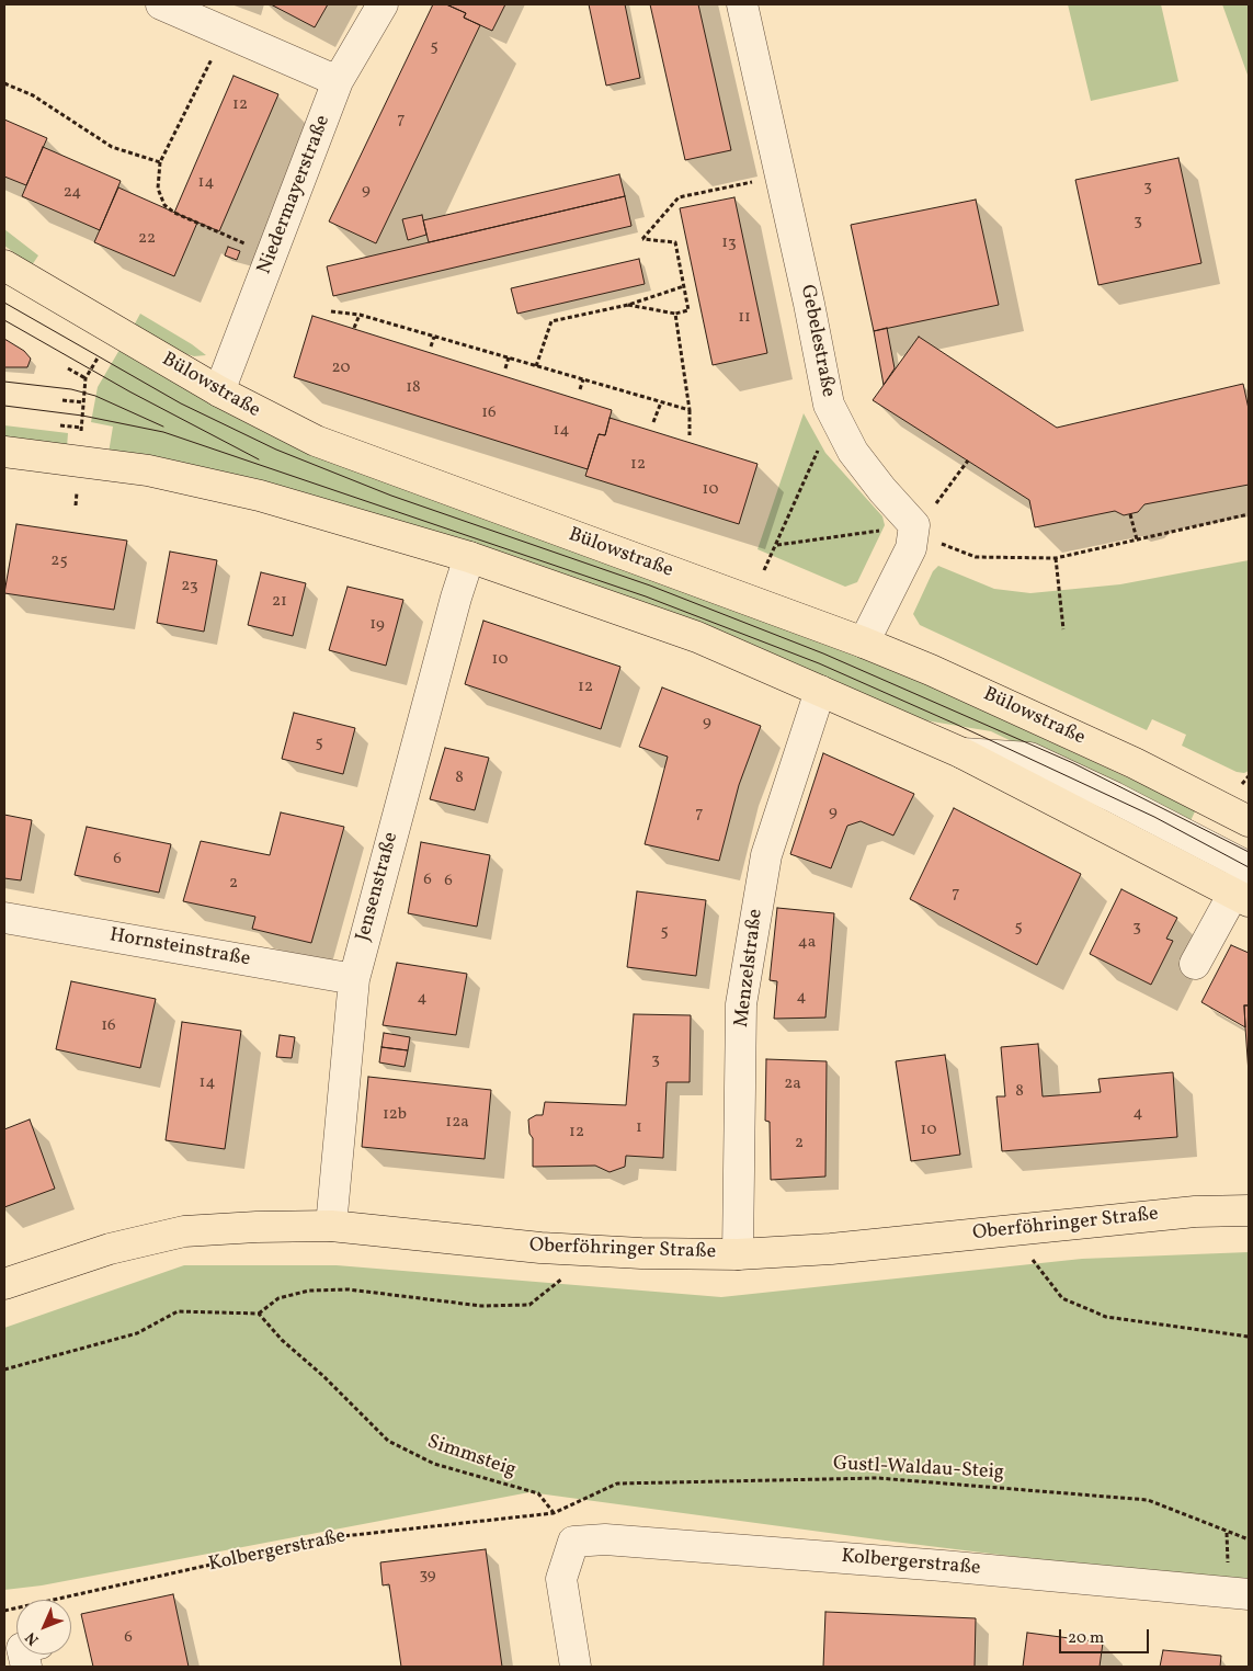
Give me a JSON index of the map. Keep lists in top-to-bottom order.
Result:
{
  "streets": {
    "main road": ["Bülowstraße", "Oberföhringer Straße"],
    "street": [
      "Niedermayerstraße",
      "Gebelestraße",
      "Jensenstraße",
      "Hornsteinstraße",
      "Menzelstraße",
      "Kolbergerstraße"
    ],
    "path": ["Simmsteig", "Gustl-Waldau-Steig"]
  },
  "crossings": [
    ["Niedermayerstraße", "Bülowstraße"],
    ["Jensenstraße", "Hornsteinstraße"],
    ["Jensenstraße", "Oberföhringer Straße"],
    ["Menzelstraße", "Oberföhringer Straße"],
    ["Simmsteig", "Gustl-Waldau-Steig"],
    ["Simmsteig", "Kolbergerstraße"],
    ["Gustl-Waldau-Steig", "Kolbergerstraße"]
  ],
  "house_numbers": [
    "5",
    "12",
    "7",
    "14",
    "3",
    "9",
    "24",
    "3",
    "22",
    "13",
    "11",
    "20",
    "18",
    "16",
    "14",
    "12",
    "10",
    "25",
    "23",
    "21",
    "19",
    "10",
    "12",
    "9",
    "5",
    "8",
    "9",
    "7",
    "6",
    "6",
    "6",
    "2",
    "7",
    "5",
    "3",
    "5",
    "4a",
    "4",
    "4",
    "16",
    "3",
    "14",
    "2a",
    "8",
    "4",
    "12b",
    "12a",
    "1",
    "10",
    "12",
    "2",
    "39",
    "6"
  ],
  "scale_bar": "20 m",
  "north": "bottom left"
}
